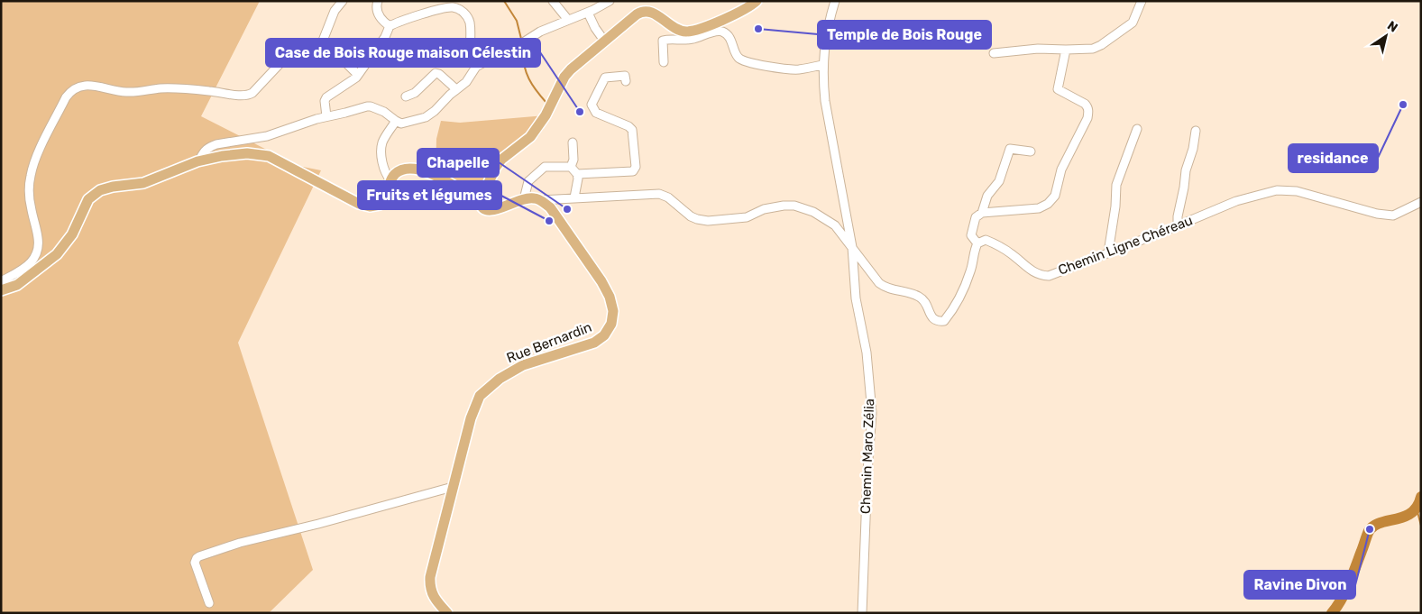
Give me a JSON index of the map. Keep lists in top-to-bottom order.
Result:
{
  "streets": {
    "main road": ["Rue Bernardin"],
    "street": ["Chemin Ligne Chéreau", "Chemin Maro Zélia"]
  },
  "places": [
    "Temple de Bois Rouge",
    "residance",
    "Case de Bois Rouge maison Célestin",
    "Chapelle",
    "Fruits et légumes",
    "Ravine Divon"
  ],
  "north": "top right"
}
